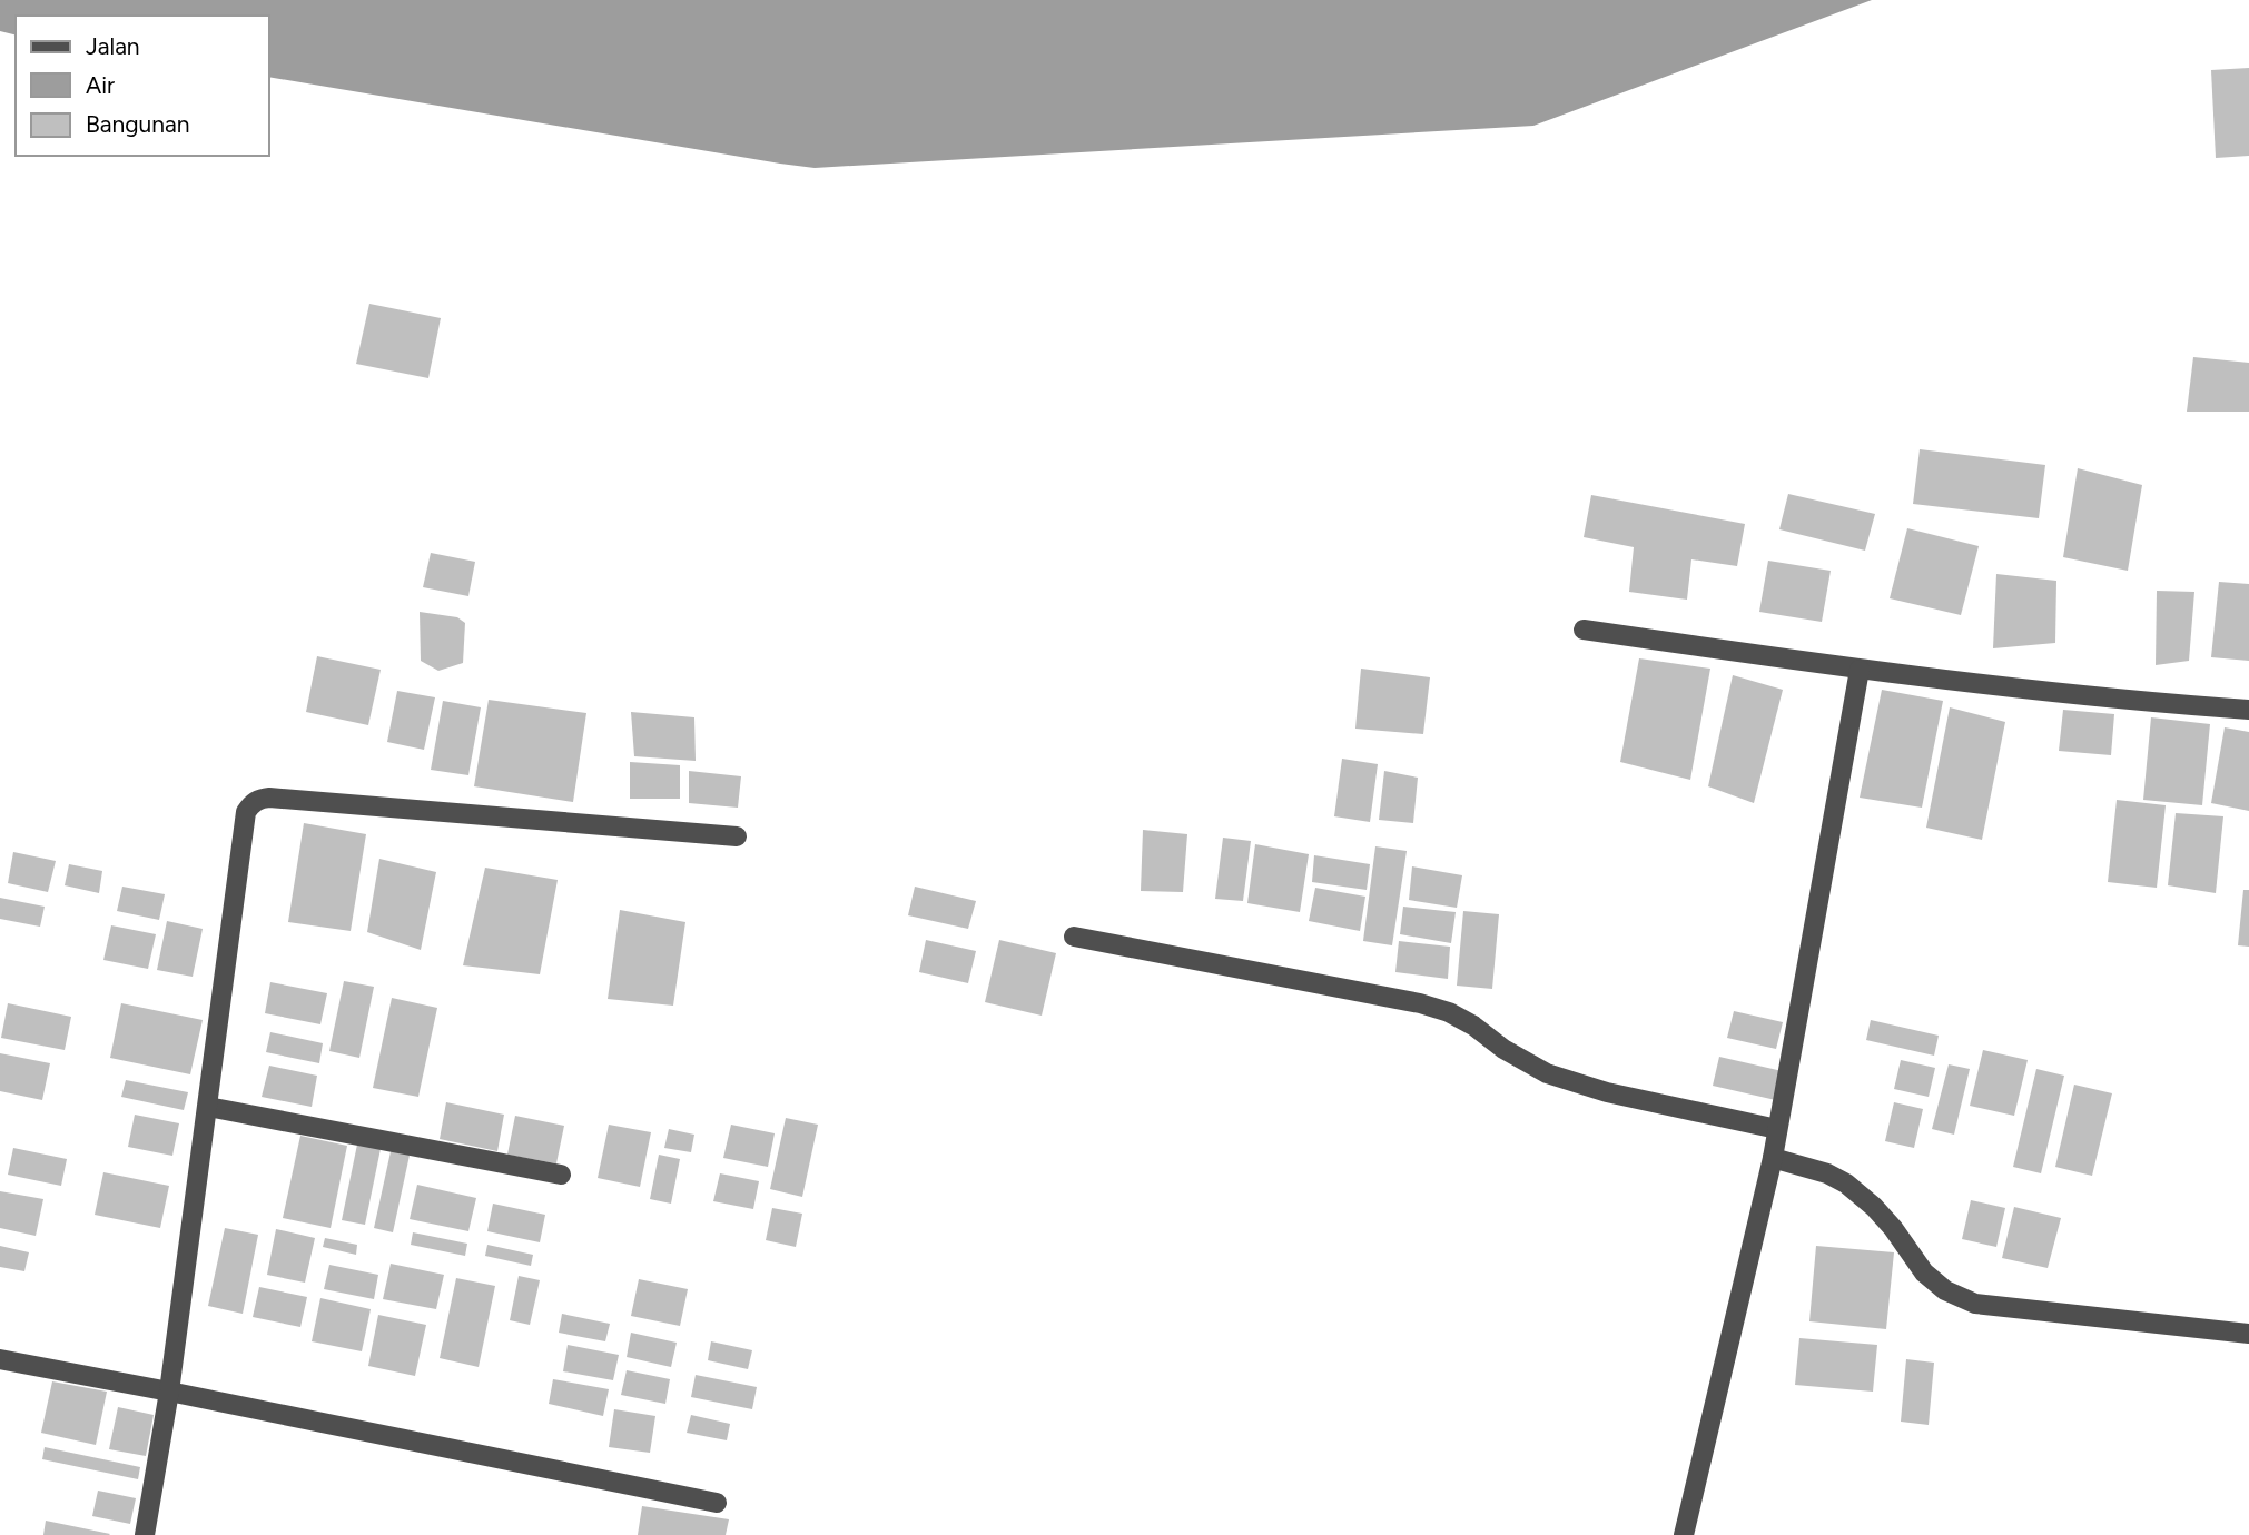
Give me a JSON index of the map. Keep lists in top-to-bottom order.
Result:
{
  "legend": ["Jalan", "Air", "Bangunan"]
}
